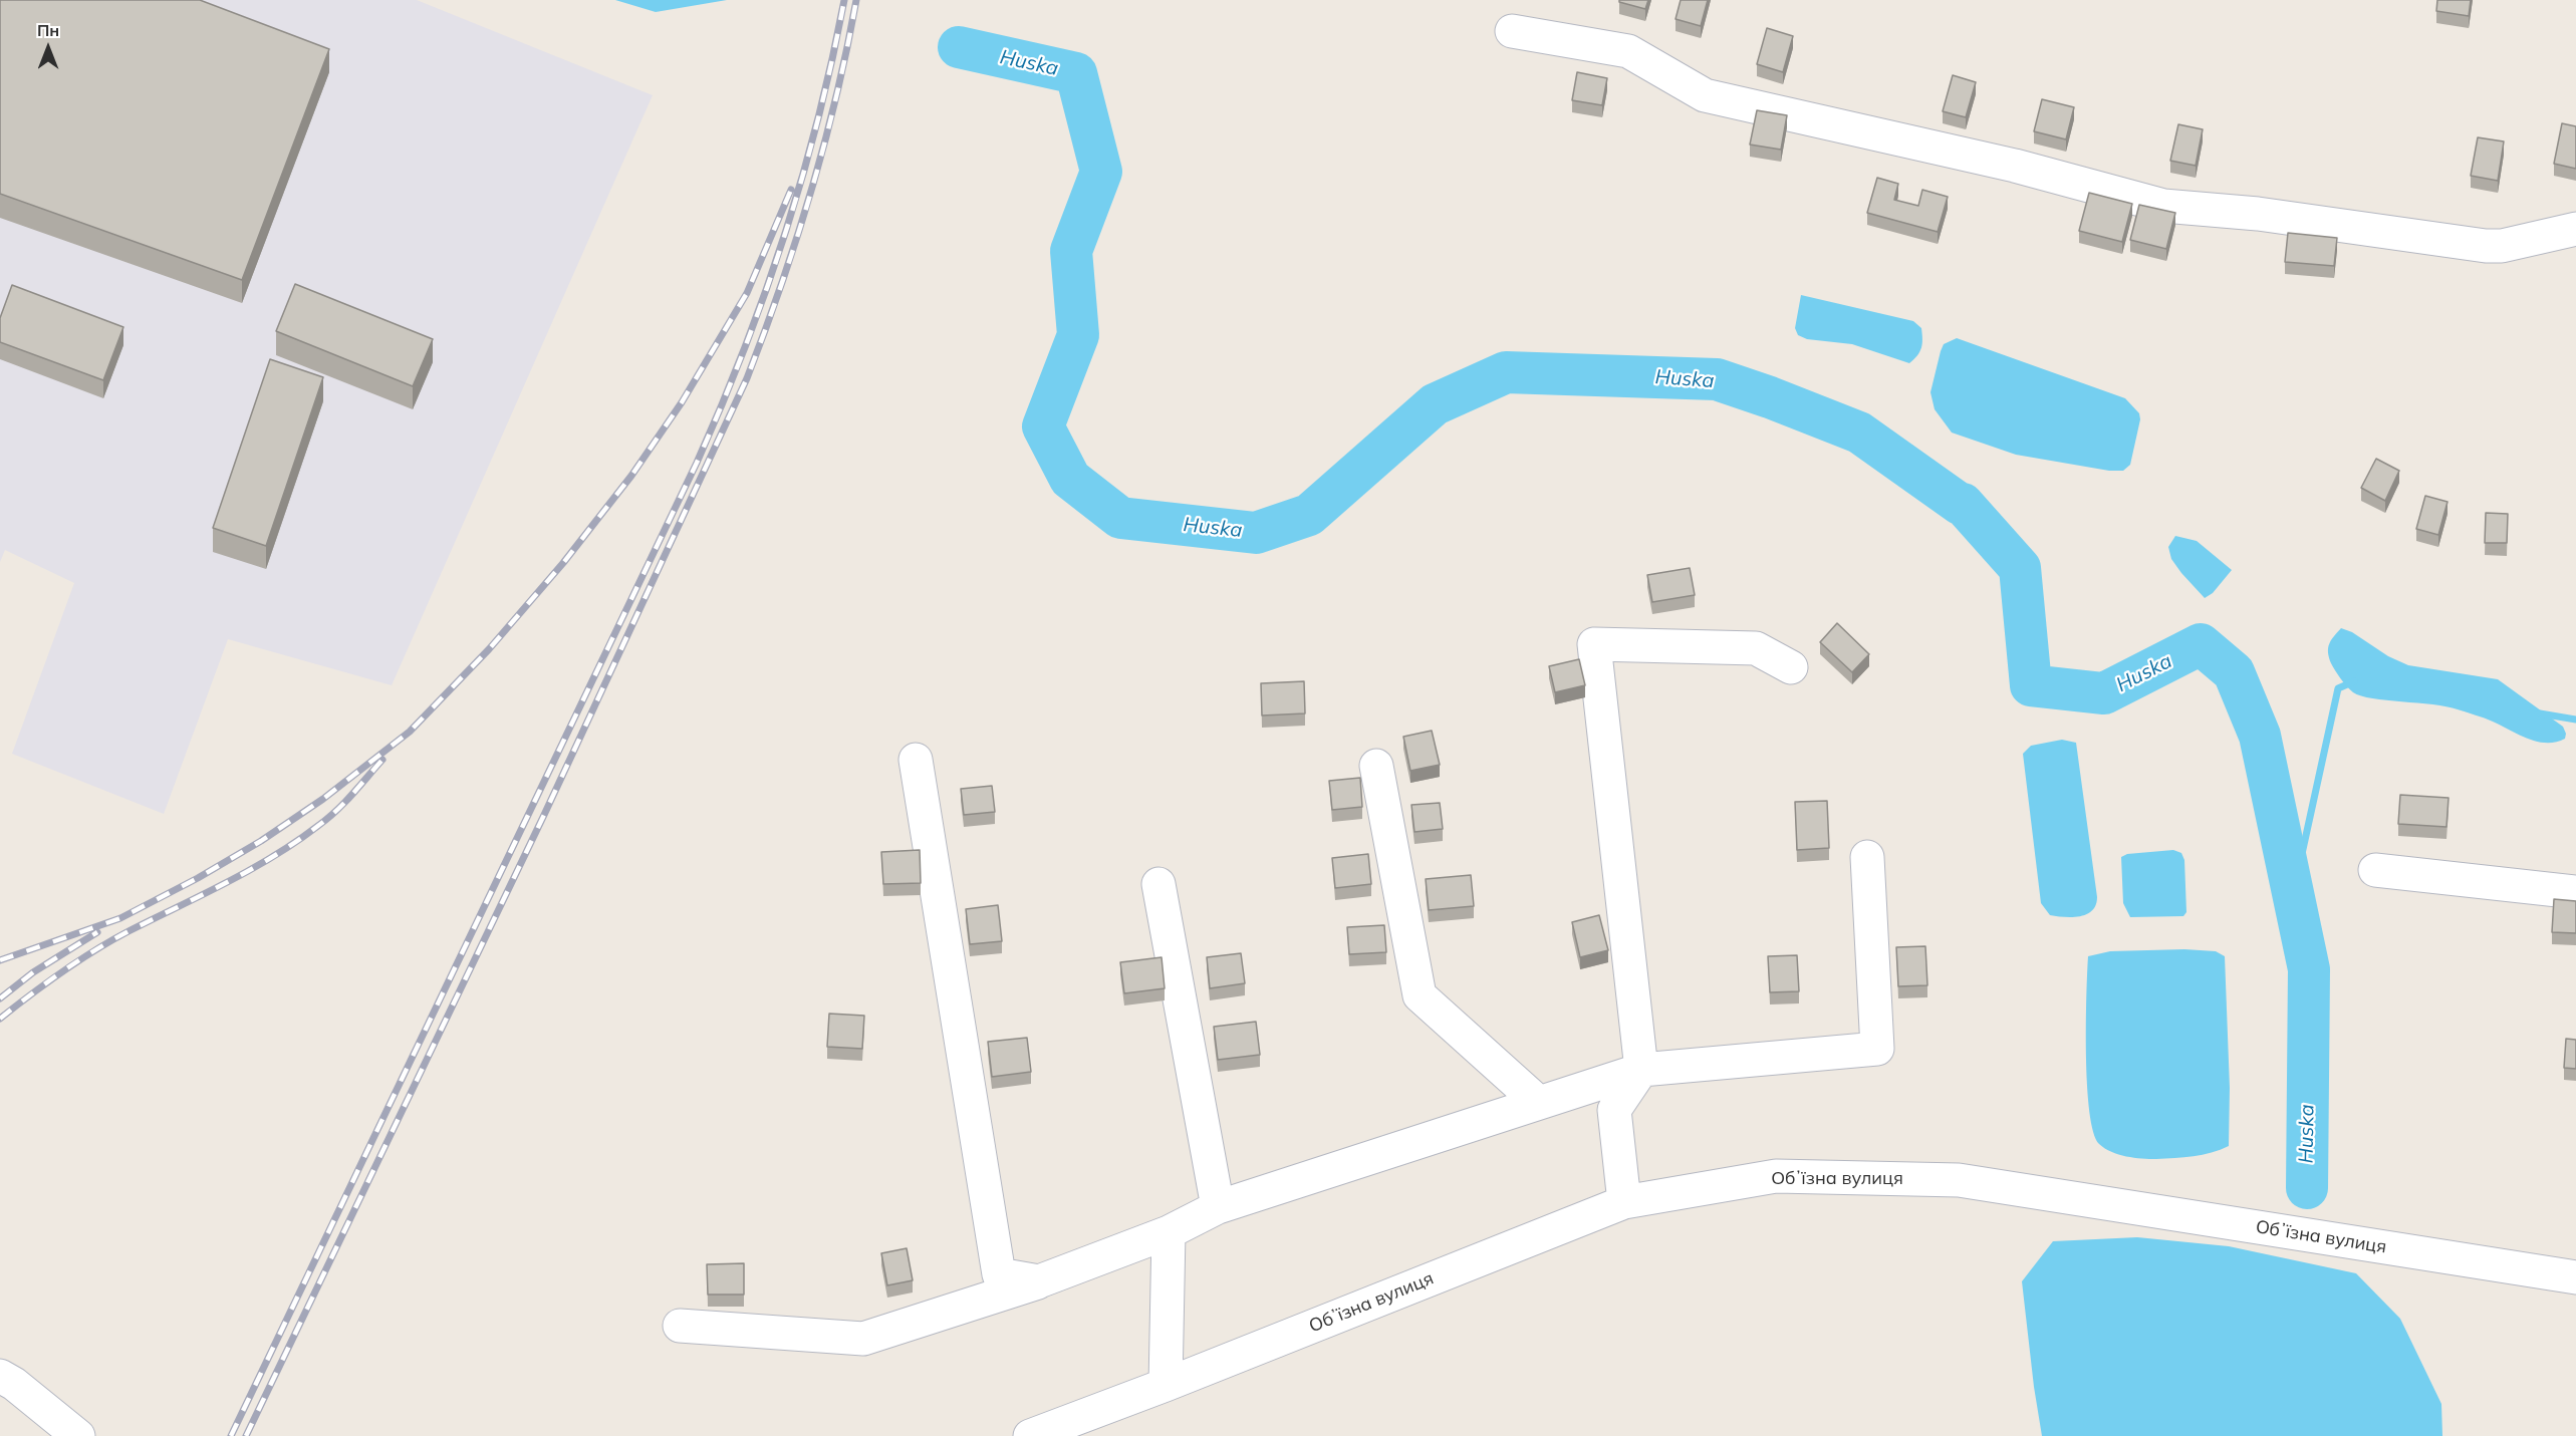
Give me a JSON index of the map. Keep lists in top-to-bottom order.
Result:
{
  "streets": {
    "street": ["Обʼїзна вулиця"]
  },
  "water": ["Huska"],
  "north": "top"
}
